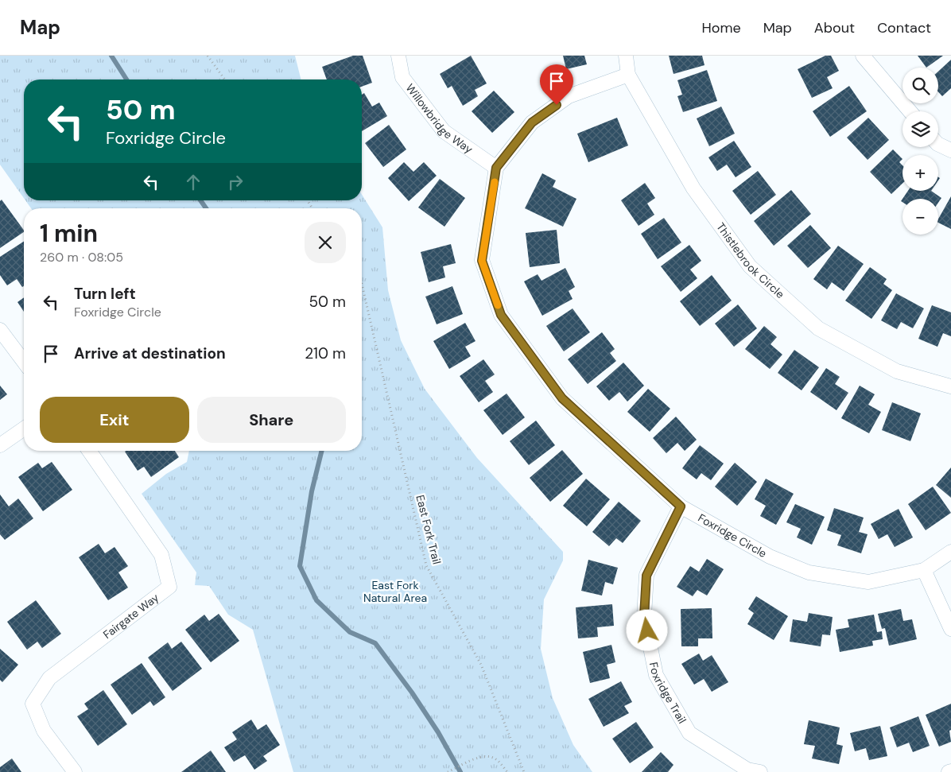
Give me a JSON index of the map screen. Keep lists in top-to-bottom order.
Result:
{
  "streets": {
    "street": [
      "Willowbridge Way",
      "Thistlebrook Circle",
      "Foxridge Circle",
      "Fairgate Way",
      "Foxridge Trail"
    ],
    "path": ["East Fork Trail"]
  },
  "crossings": [
    ["Willowbridge Way", "Foxridge Circle"],
    ["Thistlebrook Circle", "Foxridge Circle"],
    ["Foxridge Circle", "Foxridge Trail"]
  ],
  "parks": ["East Fork Natural Area"],
  "page": {
    "header": "Map",
    "nav": [
      "Home",
      "Map",
      "About",
      "Contact"
    ],
    "map_buttons": ["+", "−"],
    "turn": ["50 m", "Foxridge Circle"],
    "heading": ["1 min", "260 m · 08:05"],
    "list": [
      {
        "name": "Turn left",
        "note": "Foxridge Circle",
        "value": "50 m"
      },
      {
        "name": "Arrive at destination",
        "value": "210 m"
      }
    ],
    "buttons": ["Exit", "Share"]
  }
}
